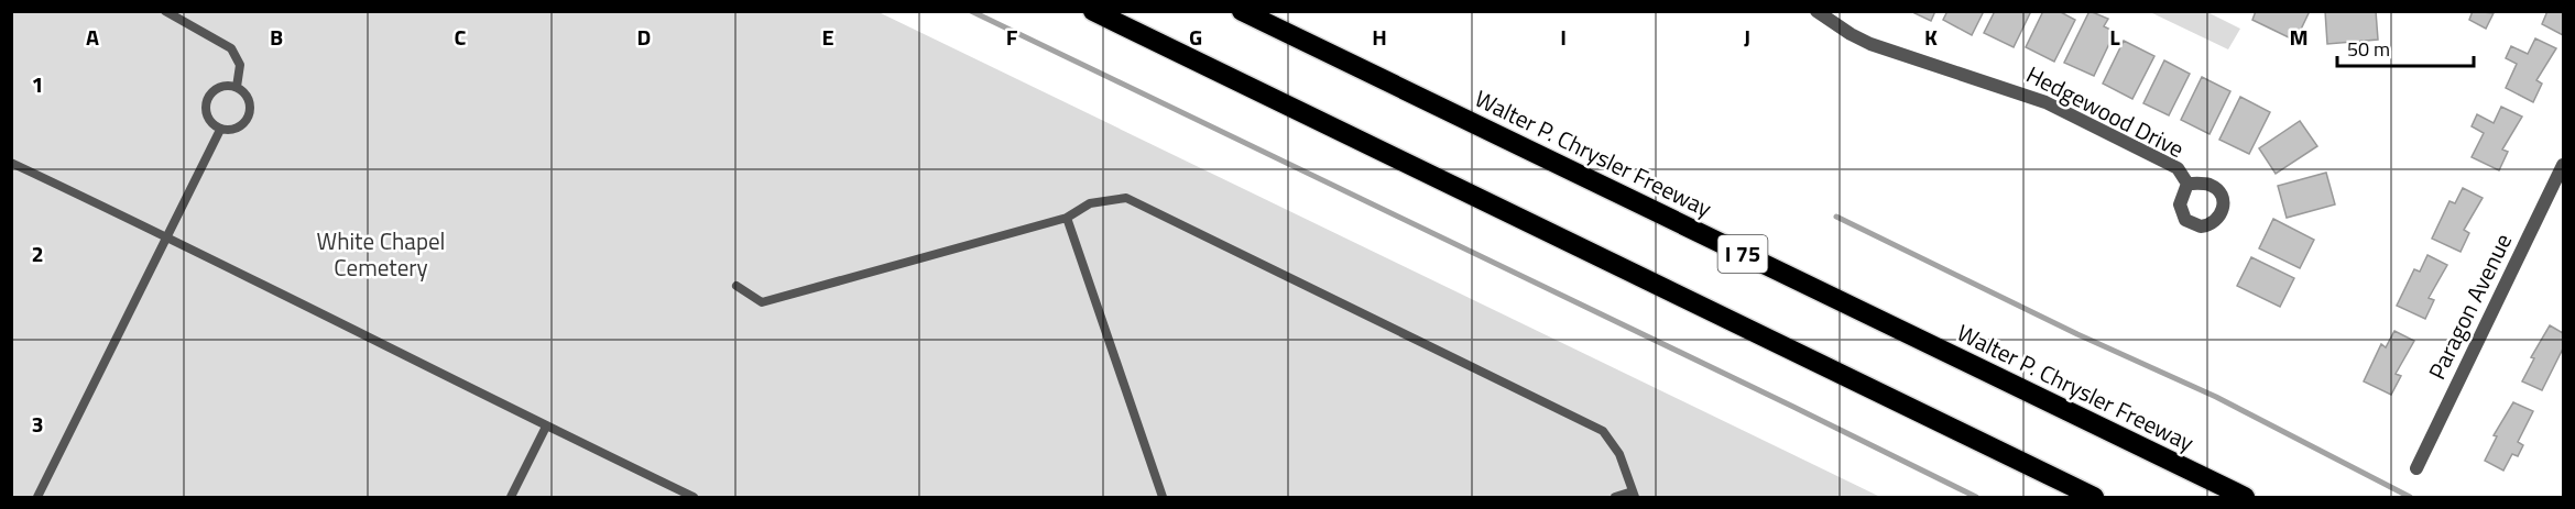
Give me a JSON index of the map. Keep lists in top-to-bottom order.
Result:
{
  "streets": {
    "highway": ["Walter P. Chrysler Freeway", "I 75"],
    "street": ["Hedgewood Drive", "Paragon Avenue"]
  },
  "parks": ["White Chapel Cemetery"],
  "scale_bar": "50 m",
  "grid": {
    "columns": [
      "A",
      "B",
      "C",
      "D",
      "E",
      "F",
      "G",
      "H",
      "I",
      "J",
      "K",
      "L",
      "M"
    ],
    "rows": ["1", "2", "3"]
  }
}
